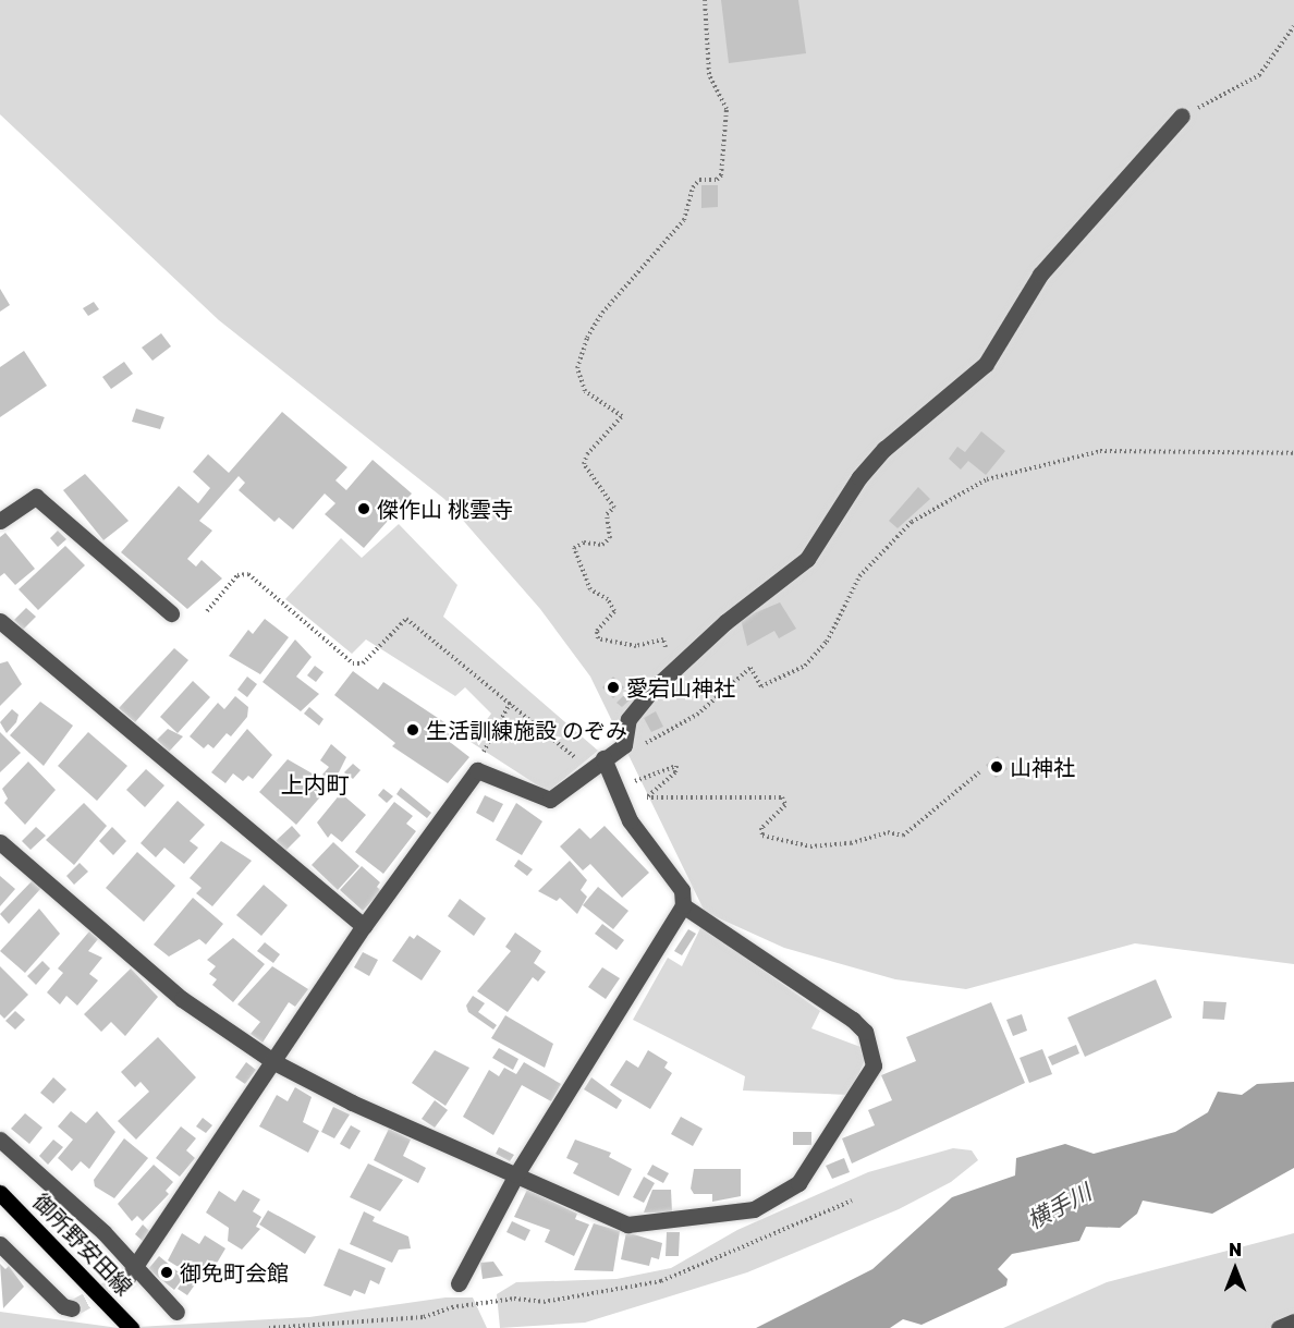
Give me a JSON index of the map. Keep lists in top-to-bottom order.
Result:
{
  "streets": {
    "main road": ["御所野安田線"]
  },
  "districts": ["上内町"],
  "water": ["横手川"],
  "places": [
    "傑作山 桃雲寺",
    "愛宕山神社",
    "生活訓練施設 のぞみ",
    "山神社",
    "御免町会館"
  ],
  "north": "top"
}
